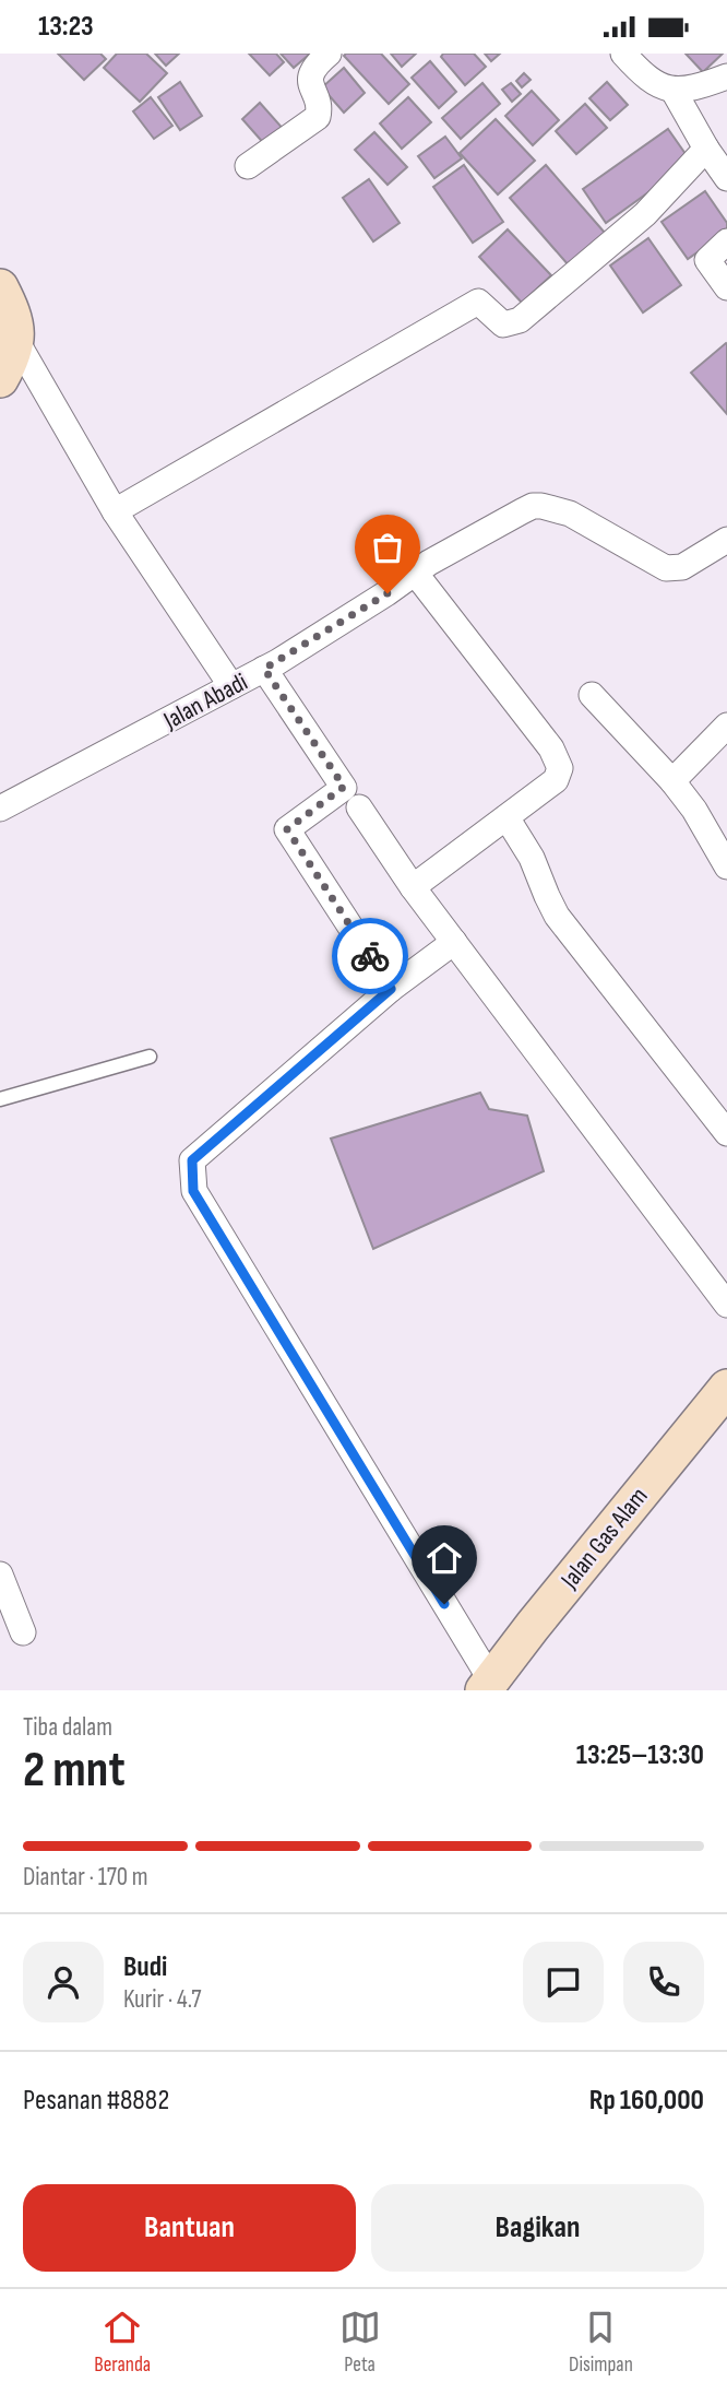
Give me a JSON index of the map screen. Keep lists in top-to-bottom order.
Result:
{
  "streets": {
    "main road": ["Jalan Gas Alam"],
    "street": ["Jalan Abadi"]
  },
  "page": {
    "status": "13:23",
    "heading": ["2 mnt", "Tiba dalam", "13:25–13:30"],
    "panel": [
      "Budi",
      "Kurir · 4.7",
      "Pesanan #8882",
      "Rp 160,000"
    ],
    "bar": "Diantar · 170 m",
    "buttons": ["Bantuan", "Bagikan"],
    "tabs": ["Beranda", "Peta", "Disimpan"]
  }
}
